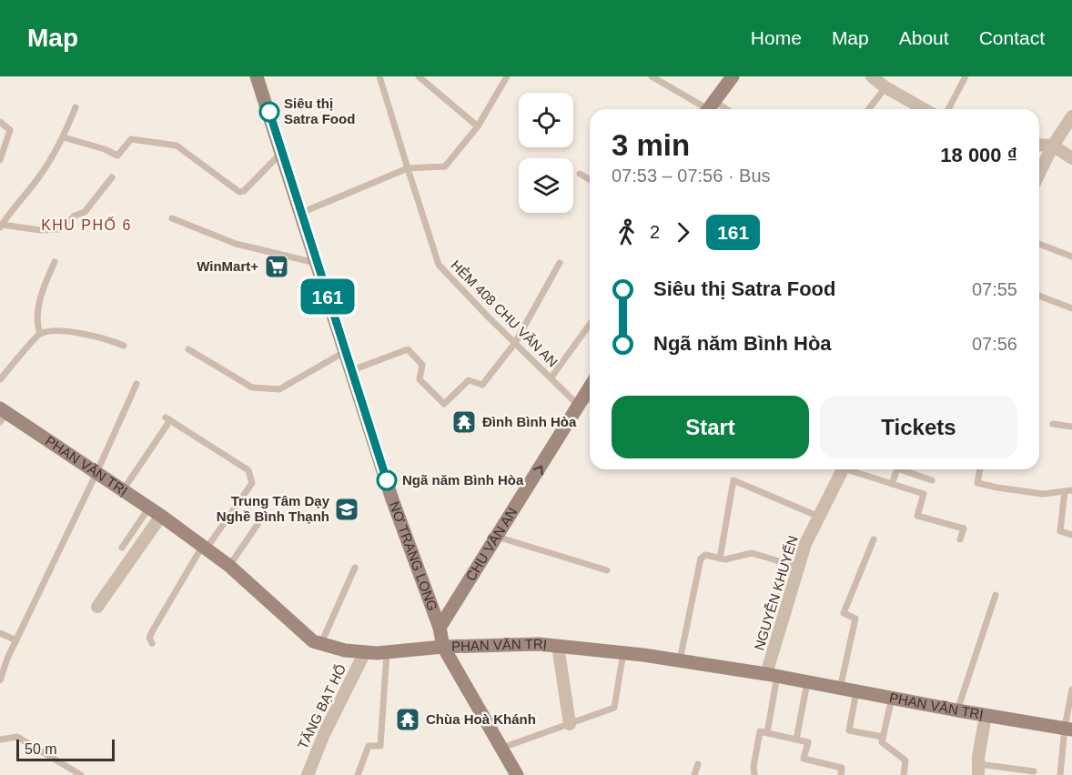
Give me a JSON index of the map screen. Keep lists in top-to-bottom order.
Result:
{
  "streets": {
    "main road": ["PHAN VĂN TRỊ", "CHU VĂN AN", "NƠ TRANG LONG"],
    "street": ["NGUYỄN KHUYẾN", "TĂNG BẠT HỔ"],
    "lane": ["HẺM 408 CHU VĂN AN"]
  },
  "crossings": [
    ["HẺM 408 CHU VĂN AN", "CHU VĂN AN"],
    ["PHAN VĂN TRỊ", "NƠ TRANG LONG"],
    ["PHAN VĂN TRỊ", "NGUYỄN KHUYẾN"],
    ["PHAN VĂN TRỊ", "TĂNG BẠT HỔ"],
    ["CHU VĂN AN", "NƠ TRANG LONG"]
  ],
  "one_way": ["CHU VĂN AN"],
  "districts": ["KHU PHỐ 6"],
  "places": {
    "other": ["Siêu thị Satra Food", "Ngã năm Bình Hòa"],
    "supermarket": ["WinMart+"],
    "temple": ["Đình Bình Hòa", "Chùa Hoà Khánh"],
    "school or university": ["Trung Tâm Dạy Nghề Bình Thạnh"]
  },
  "lines": ["bus line 161"],
  "scale_bar": "50 m",
  "page": {
    "header": "Map",
    "nav": [
      "Home",
      "Map",
      "About",
      "Contact"
    ],
    "on_map": "161",
    "heading": ["3 min", "07:53 – 07:56 · Bus", "18 000 ₫"],
    "legs": ["2", "161"],
    "list": [
      {
        "name": "Siêu thị Satra Food",
        "value": "07:55"
      },
      {
        "name": "Ngã năm Bình Hòa",
        "value": "07:56"
      }
    ],
    "buttons": ["Start", "Tickets"],
    "scale": "50 m"
  }
}
